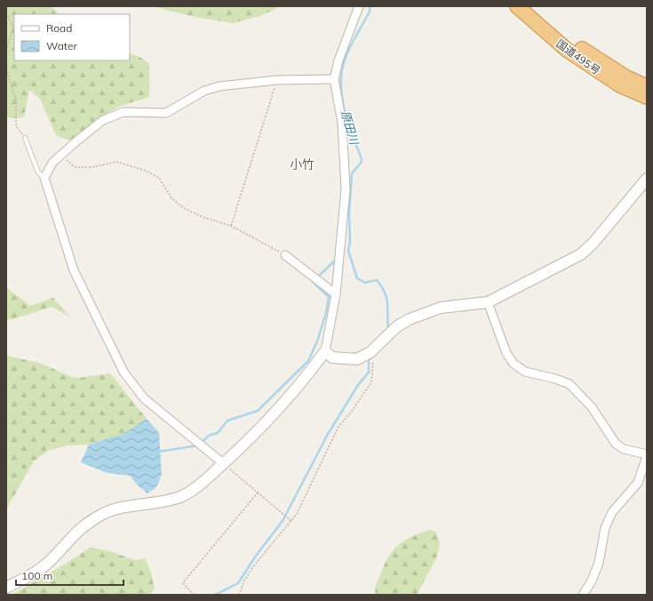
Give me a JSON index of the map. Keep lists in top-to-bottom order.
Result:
{
  "streets": {
    "highway": ["国道495号"]
  },
  "districts": ["小竹"],
  "water": ["原田川"],
  "legend": ["Road", "Water"],
  "scale_bar": "100 m"
}
